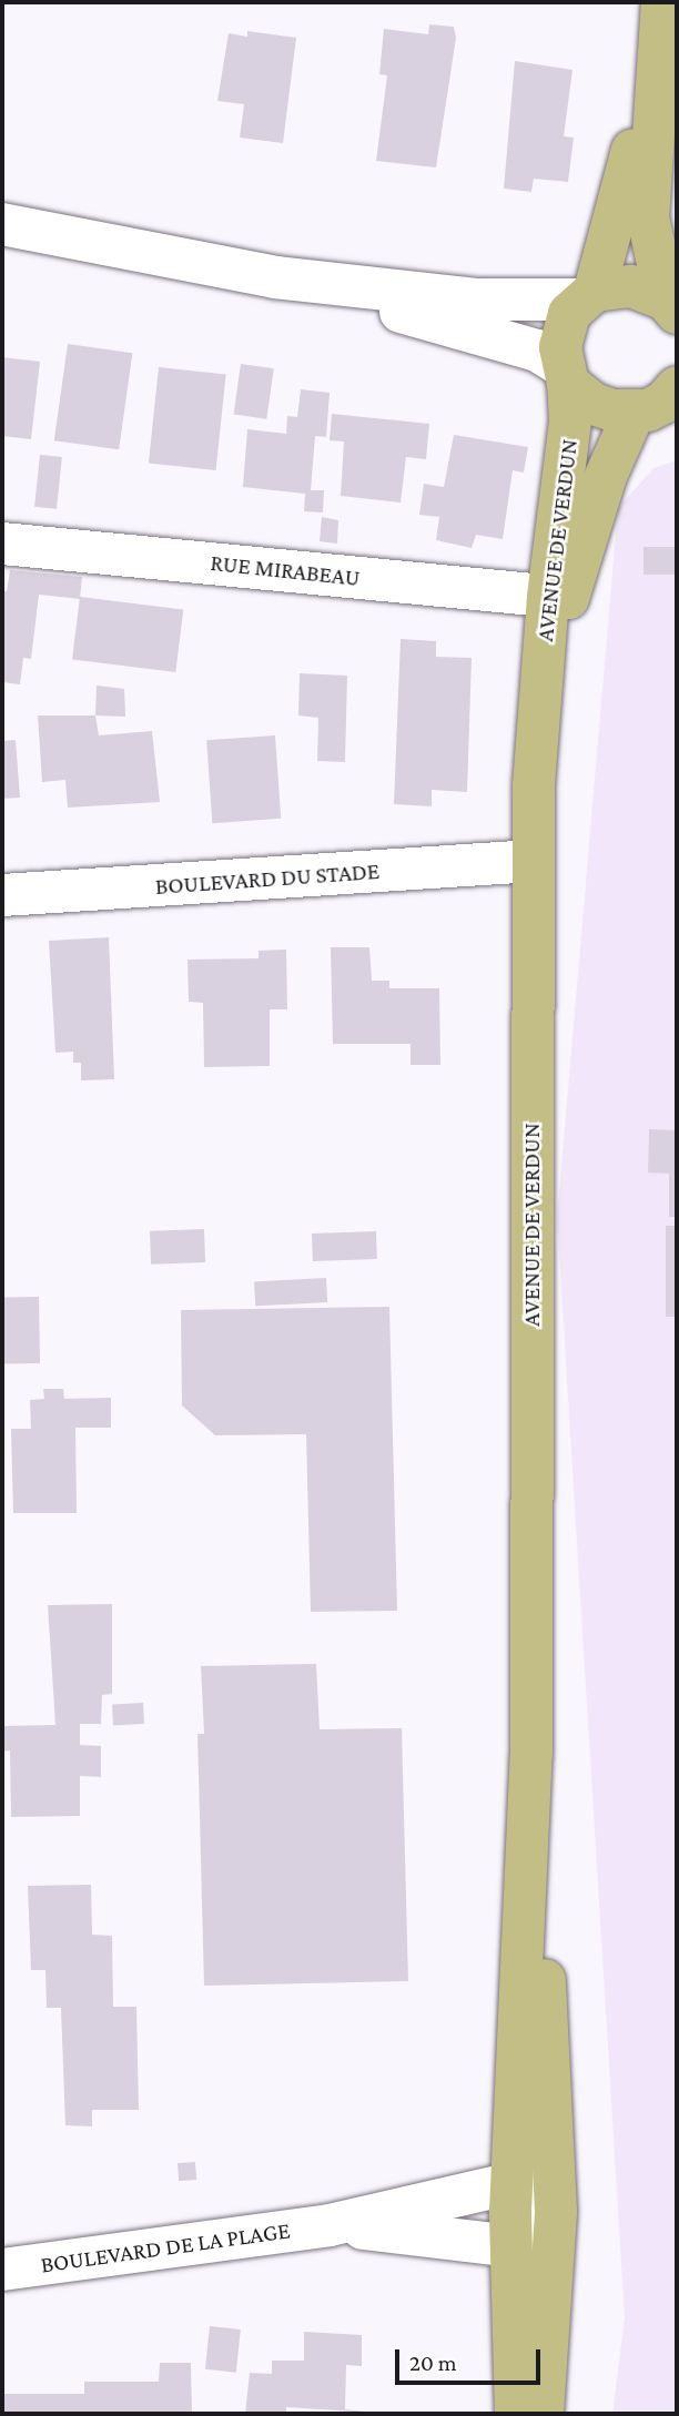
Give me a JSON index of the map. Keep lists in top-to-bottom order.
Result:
{
  "streets": {
    "main road": ["AVENUE DE VERDUN"],
    "street": ["RUE MIRABEAU", "BOULEVARD DU STADE", "BOULEVARD DE LA PLAGE"]
  },
  "crossings": [
    ["AVENUE DE VERDUN", "RUE MIRABEAU"],
    ["AVENUE DE VERDUN", "BOULEVARD DU STADE"]
  ],
  "scale_bar": "20 m"
}
